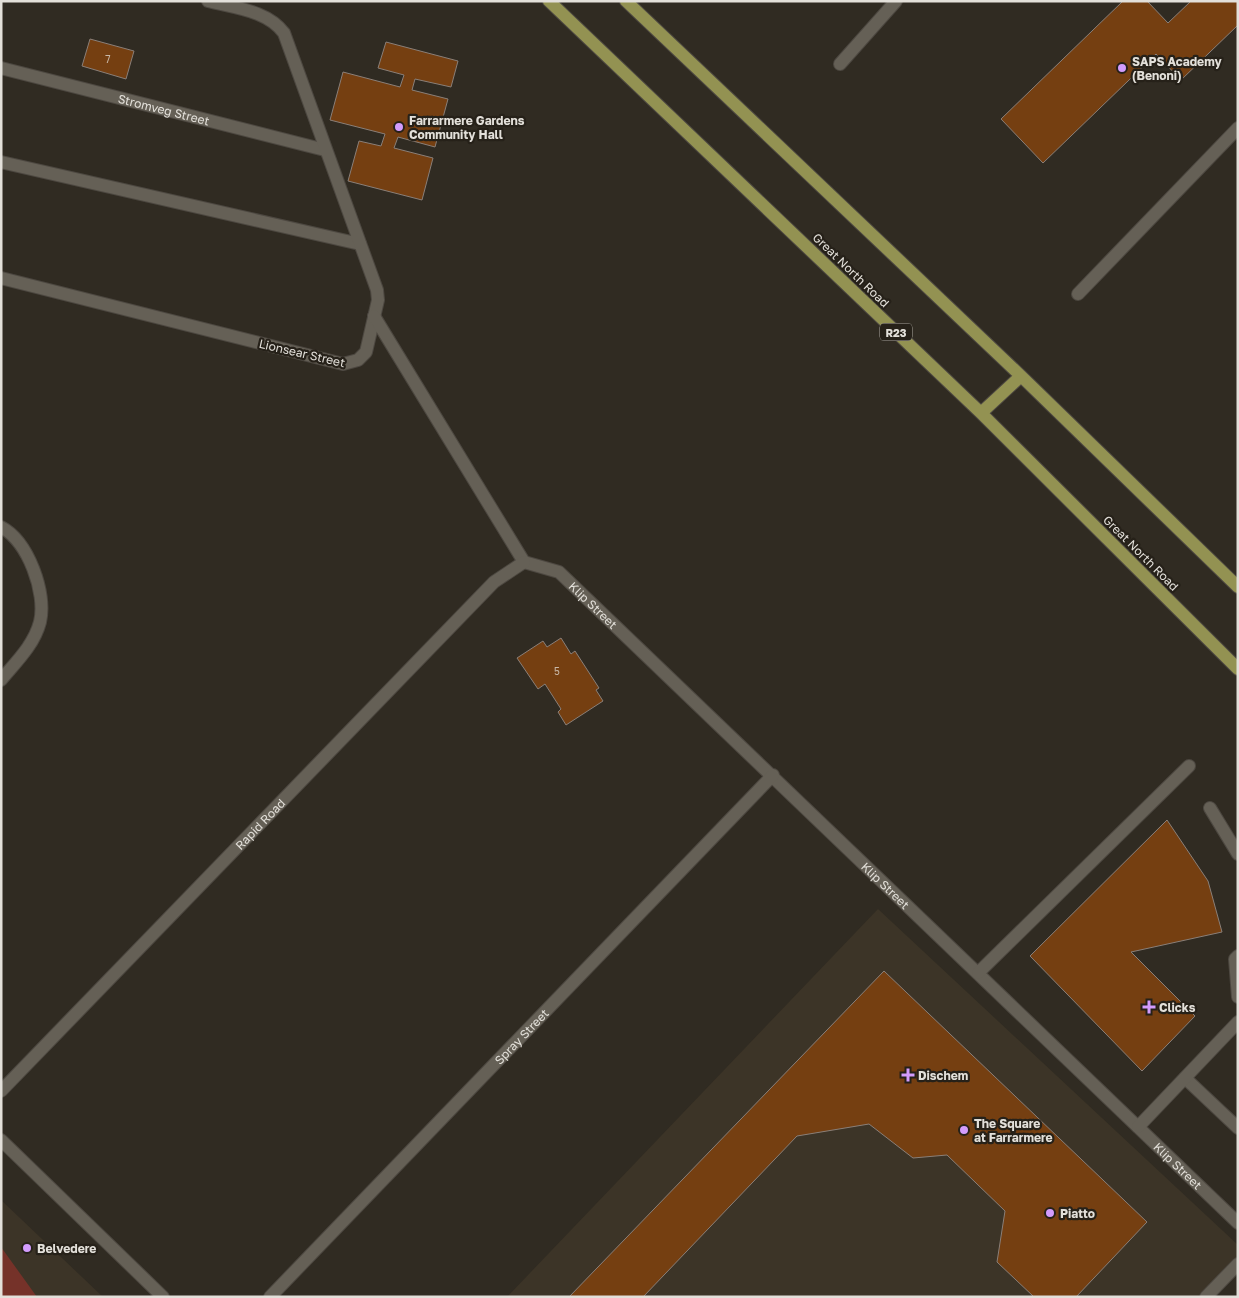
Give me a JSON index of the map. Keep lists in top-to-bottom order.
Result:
{
  "streets": {
    "main road": ["Great North Road", "R23"],
    "street": [
      "Stromveg Street",
      "Lionsear Street",
      "Klip Street",
      "Rapid Road",
      "Spray Street"
    ]
  },
  "crossings": [
    ["Stromveg Street", "Lionsear Street"],
    ["Klip Street", "Rapid Road"],
    ["Klip Street", "Spray Street"]
  ],
  "places": {
    "other": [
      "SAPS Academy (Benoni)",
      "Farrarmere Gardens Community Hall",
      "The Square at Farrarmere",
      "Piatto",
      "Belvedere"
    ],
    "health": ["Clicks", "Dischem"]
  },
  "house_numbers": ["7", "5"]
}
